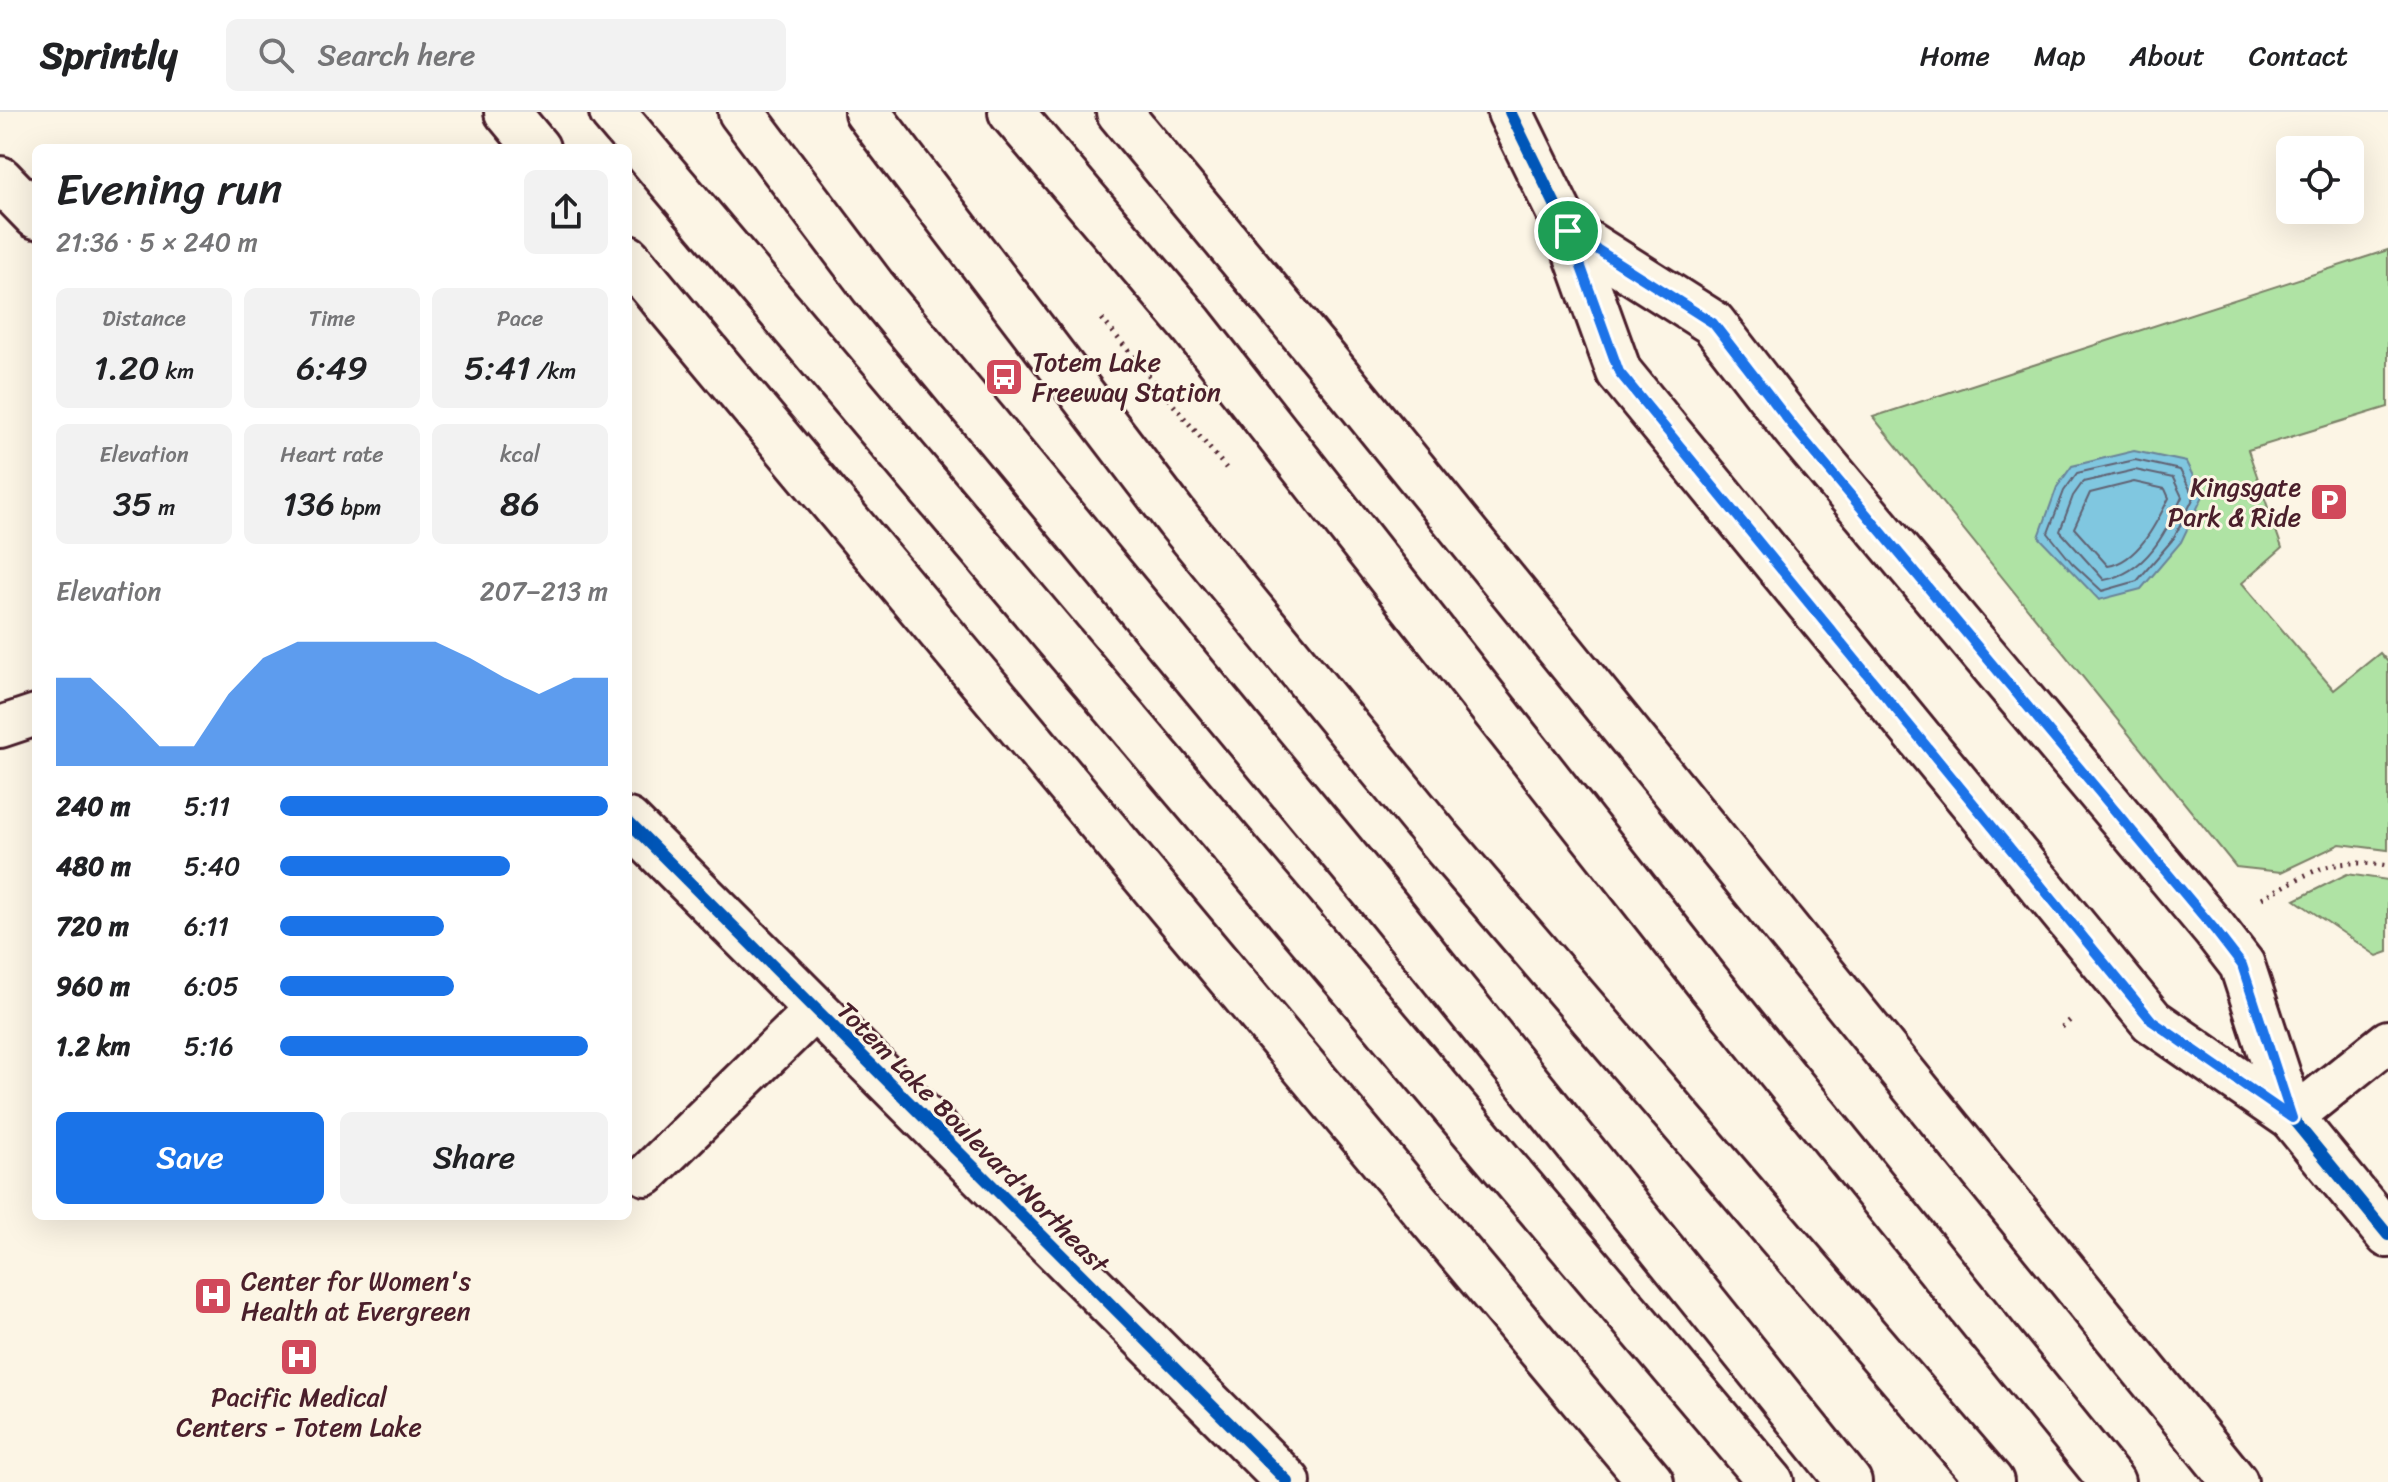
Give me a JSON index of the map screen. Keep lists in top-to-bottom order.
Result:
{
  "streets": {
    "main road": ["Totem Lake Boulevard Northeast"]
  },
  "places": {
    "bus stop": ["Totem Lake Freeway Station"],
    "parking": ["Kingsgate Park & Ride"],
    "hospital": ["Center for Women's Health at Evergreen", "Pacific Medical Centers - Totem Lake"]
  },
  "page": {
    "header": "Sprintly",
    "search": "Search here",
    "nav": [
      "Home",
      "Map",
      "About",
      "Contact"
    ],
    "heading": ["Evening run", "21:36 · 5 × 240 m"],
    "stats": [
      ["Distance", "1.20 km"],
      ["Time", "6:49"],
      ["Pace", "5:41 /km"],
      ["Elevation", "35 m"],
      ["Heart rate", "136 bpm"],
      ["kcal", "86"]
    ],
    "chart": ["Elevation", "207–213 m"],
    "list": [
      {
        "name": "240 m",
        "note": "5:11"
      },
      {
        "name": "480 m",
        "note": "5:40"
      },
      {
        "name": "720 m",
        "note": "6:11"
      },
      {
        "name": "960 m",
        "note": "6:05"
      },
      {
        "name": "1.2 km",
        "note": "5:16"
      }
    ],
    "buttons": ["Save", "Share"]
  }
}
